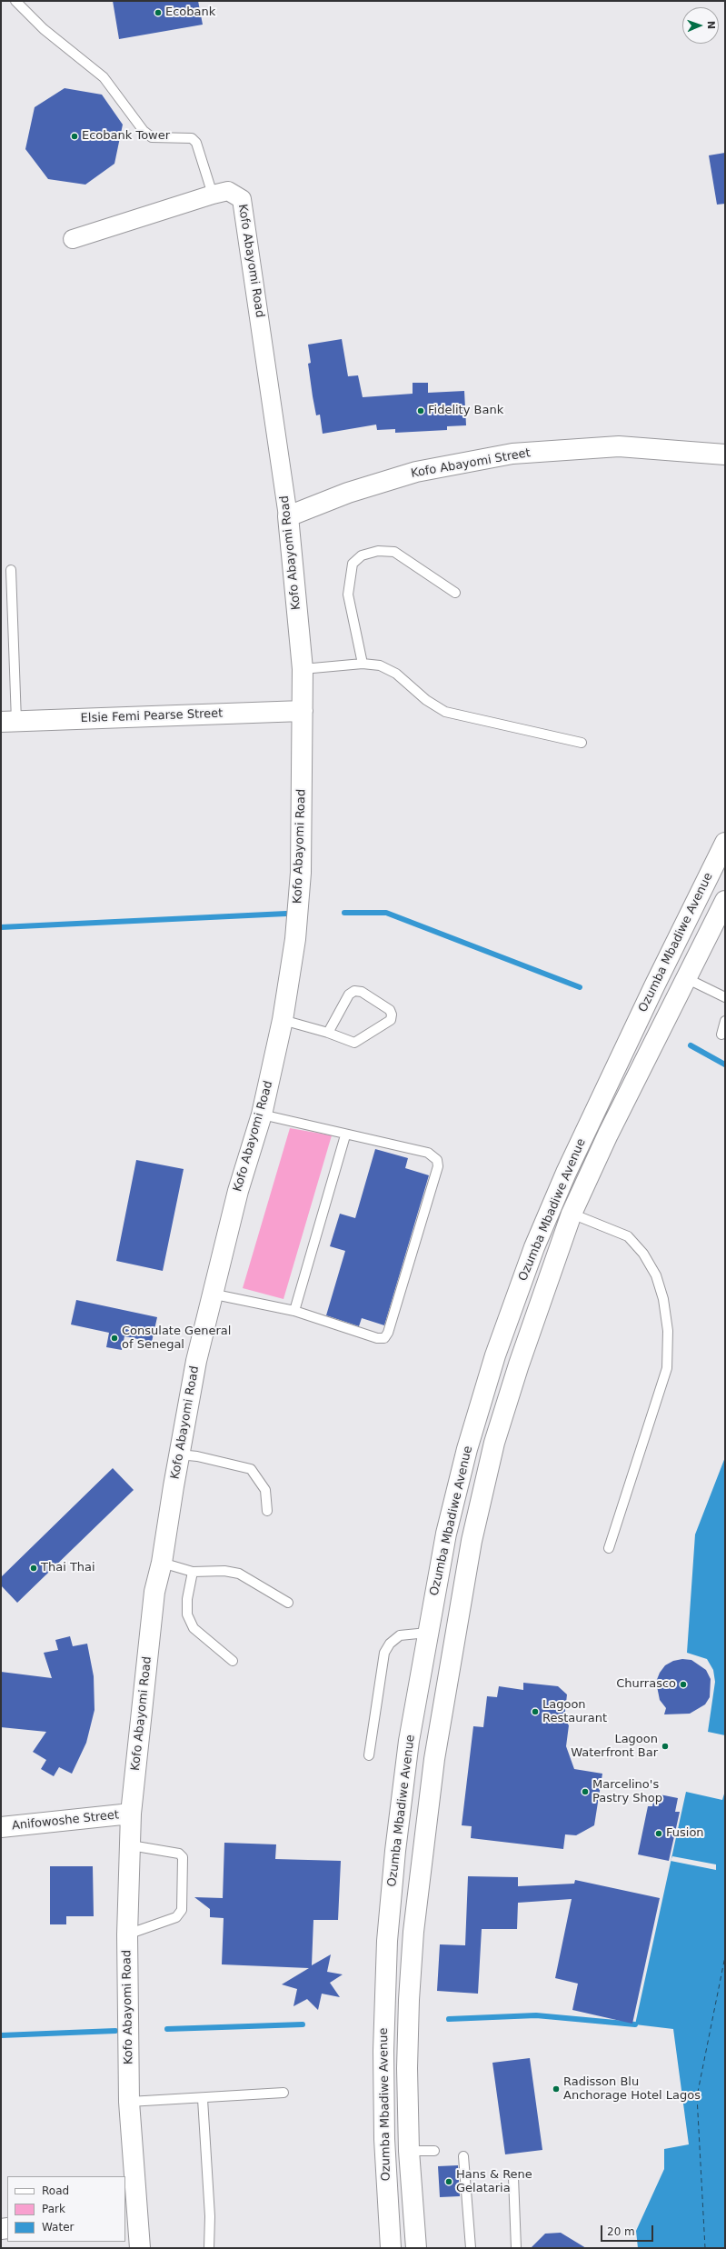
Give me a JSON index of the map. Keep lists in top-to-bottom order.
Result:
{
  "streets": {
    "main road": [
      "Kofo Abayomi Road",
      "Kofo Abayomi Street",
      "Elsie Femi Pearse Street",
      "Ozumba Mbadiwe Avenue",
      "Anifowoshe Street"
    ]
  },
  "crossings": [
    ["Kofo Abayomi Road", "Kofo Abayomi Street"],
    ["Kofo Abayomi Road", "Elsie Femi Pearse Street"],
    ["Kofo Abayomi Road", "Anifowoshe Street"]
  ],
  "places": [
    "Ecobank",
    "Ecobank Tower",
    "Fidelity Bank",
    "Consulate General of Senegal",
    "Thai Thai",
    "Churrasco",
    "Lagoon Restaurant",
    "Lagoon Waterfront Bar",
    "Marcelino's Pastry Shop",
    "Fusion",
    "Radisson Blu Anchorage Hotel Lagos",
    "Hans & Rene Gelataria"
  ],
  "legend": ["Road", "Park", "Water"],
  "scale_bar": "20 m",
  "north": "right"
}
